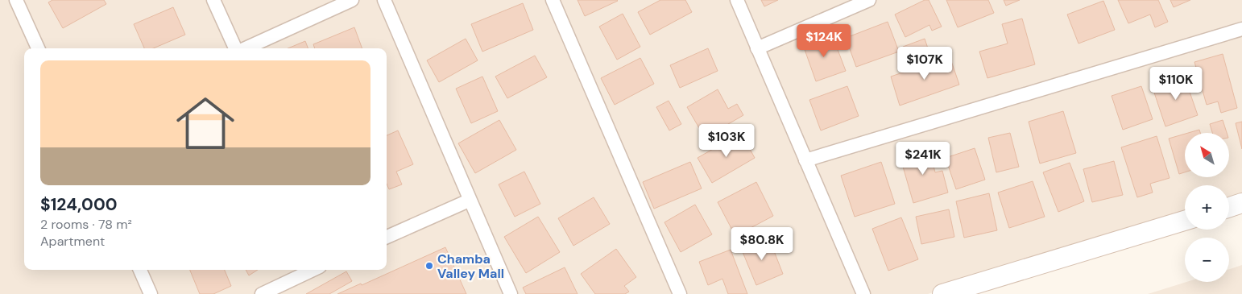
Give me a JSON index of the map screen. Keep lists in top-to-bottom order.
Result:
{
  "places": ["Chamba Valley Mall"],
  "north": "top left",
  "page": {
    "price": [
      "$124K",
      "$107K",
      "$110K",
      "$103K",
      "$241K",
      "$80.8K"
    ],
    "list": [
      {
        "name": "$124,000",
        "note": "2 rooms · 78 m² · Apartment"
      }
    ],
    "map_buttons": ["+", "−"]
  }
}
